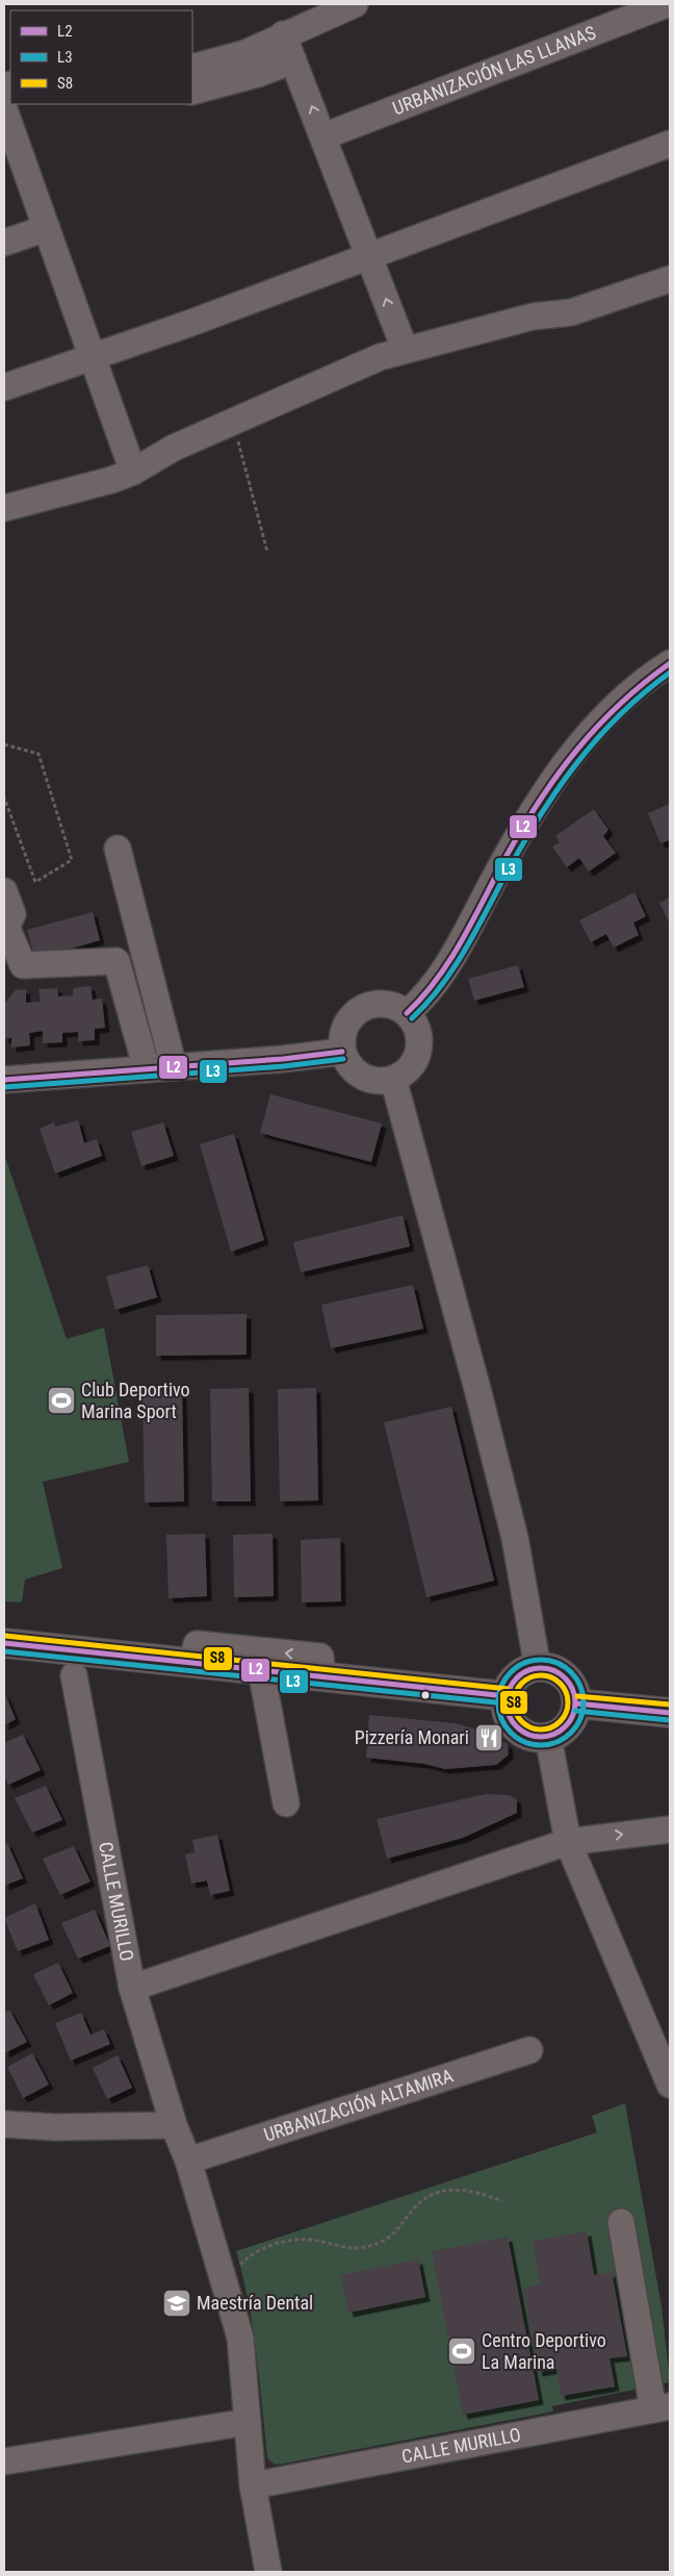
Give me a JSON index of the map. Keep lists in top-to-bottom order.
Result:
{
  "streets": {
    "street": ["URBANIZACIÓN LAS LLANAS", "CALLE MURILLO", "URBANIZACIÓN ALTAMIRA"]
  },
  "crossings": [
    ["CALLE MURILLO", "URBANIZACIÓN ALTAMIRA"]
  ],
  "places": {
    "sports": ["Club Deportivo Marina Sport", "Centro Deportivo La Marina"],
    "restaurant": ["Pizzería Monari"],
    "school or university": ["Maestría Dental"]
  },
  "lines": ["transit line L2", "transit line L3", "transit line S8"],
  "legend": ["L2", "L3", "S8"]
}
